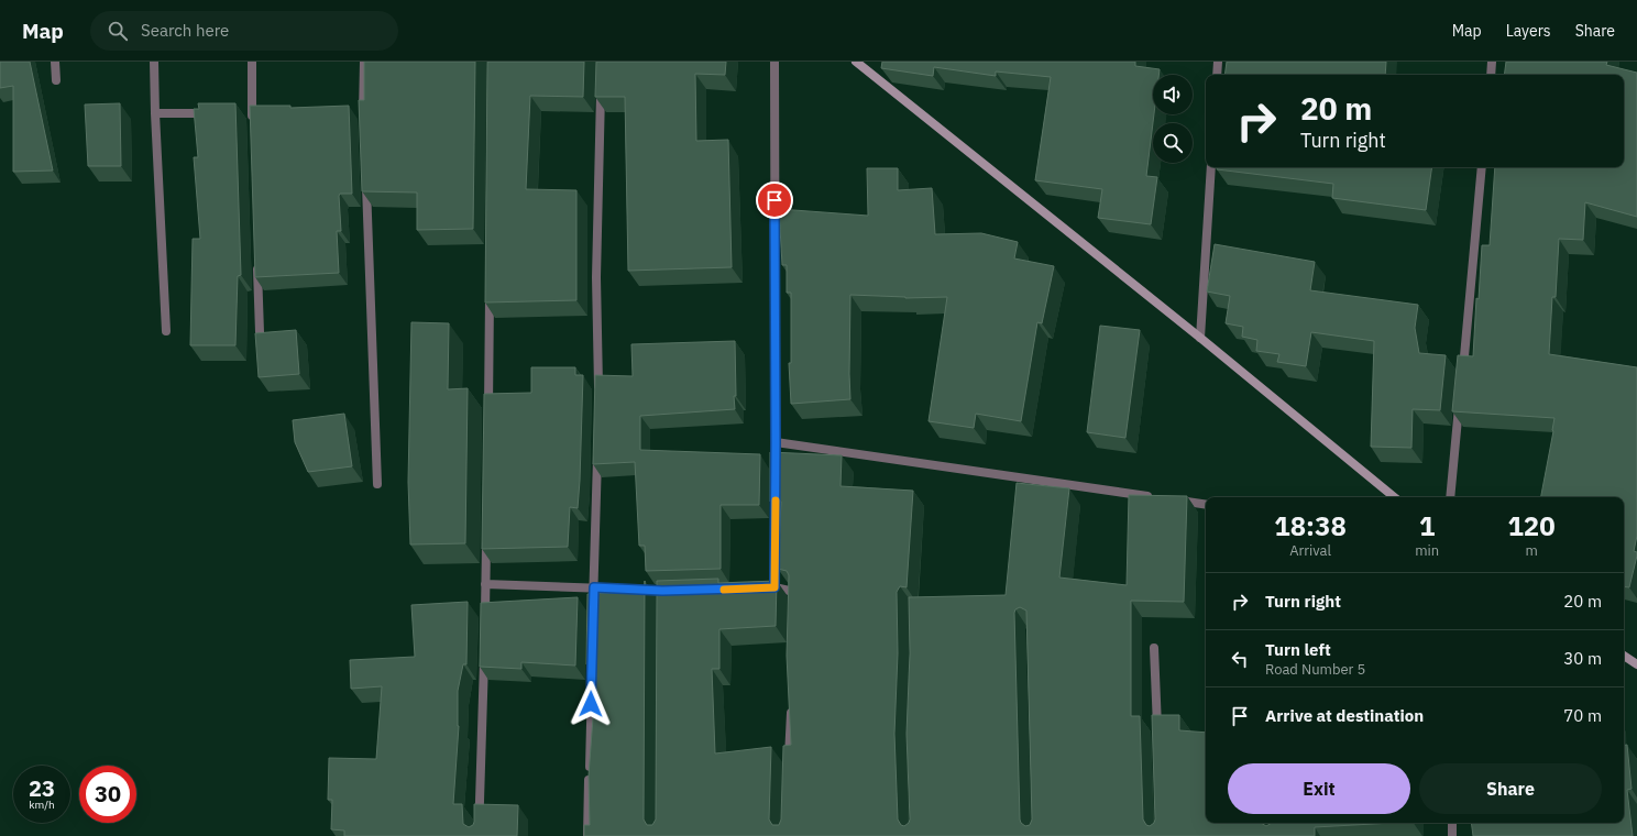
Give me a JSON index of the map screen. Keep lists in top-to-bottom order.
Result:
{
  "page": {
    "header": "Map",
    "search": "Search here",
    "nav": ["Map", "Layers", "Share"],
    "turn": ["20 m", "Turn right"],
    "eta": [
      "18:38",
      "Arrival",
      "1",
      "min",
      "120",
      "m"
    ],
    "list": [
      {
        "name": "Turn right",
        "value": "20 m"
      },
      {
        "name": "Turn left",
        "note": "Road Number 5",
        "value": "30 m"
      },
      {
        "name": "Arrive at destination",
        "value": "70 m"
      }
    ],
    "buttons": ["Exit", "Share"],
    "speed": "23 km/h",
    "limit": "30"
  }
}
